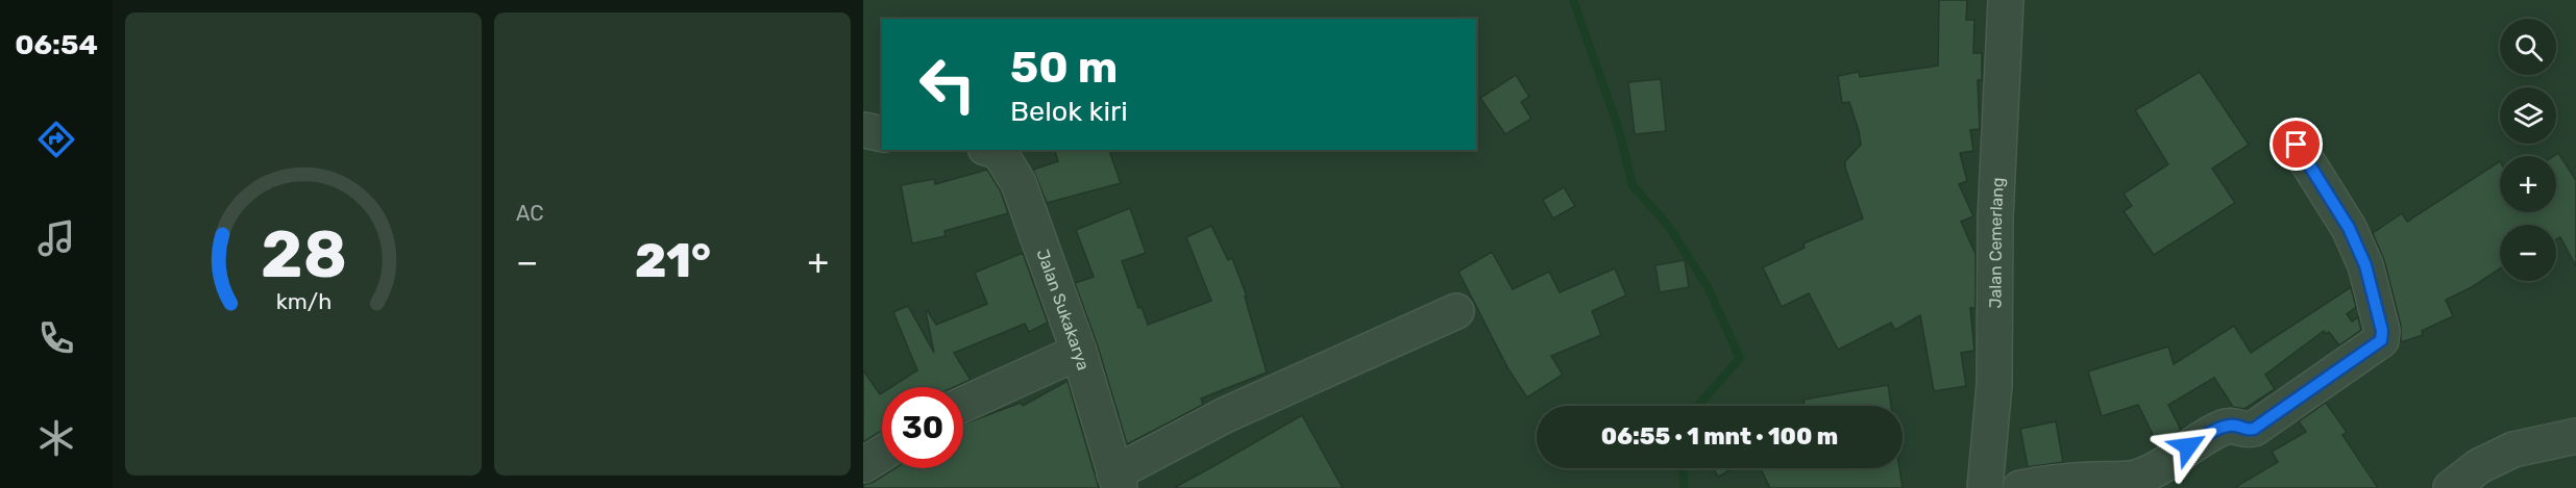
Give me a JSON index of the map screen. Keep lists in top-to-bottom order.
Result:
{
  "streets": {
    "street": ["Jalan Cemerlang", "Jalan Sukakarya"]
  },
  "page": {
    "tabs": "06:54",
    "tile": "AC",
    "map_buttons": ["+", "−"],
    "turn": ["50 m", "Belok kiri"],
    "heat": ["−", "21°", "+"],
    "limit": "30",
    "trip": "06:55 · 1 mnt · 100 m",
    "gauge": ["28", "km/h"]
  }
}
